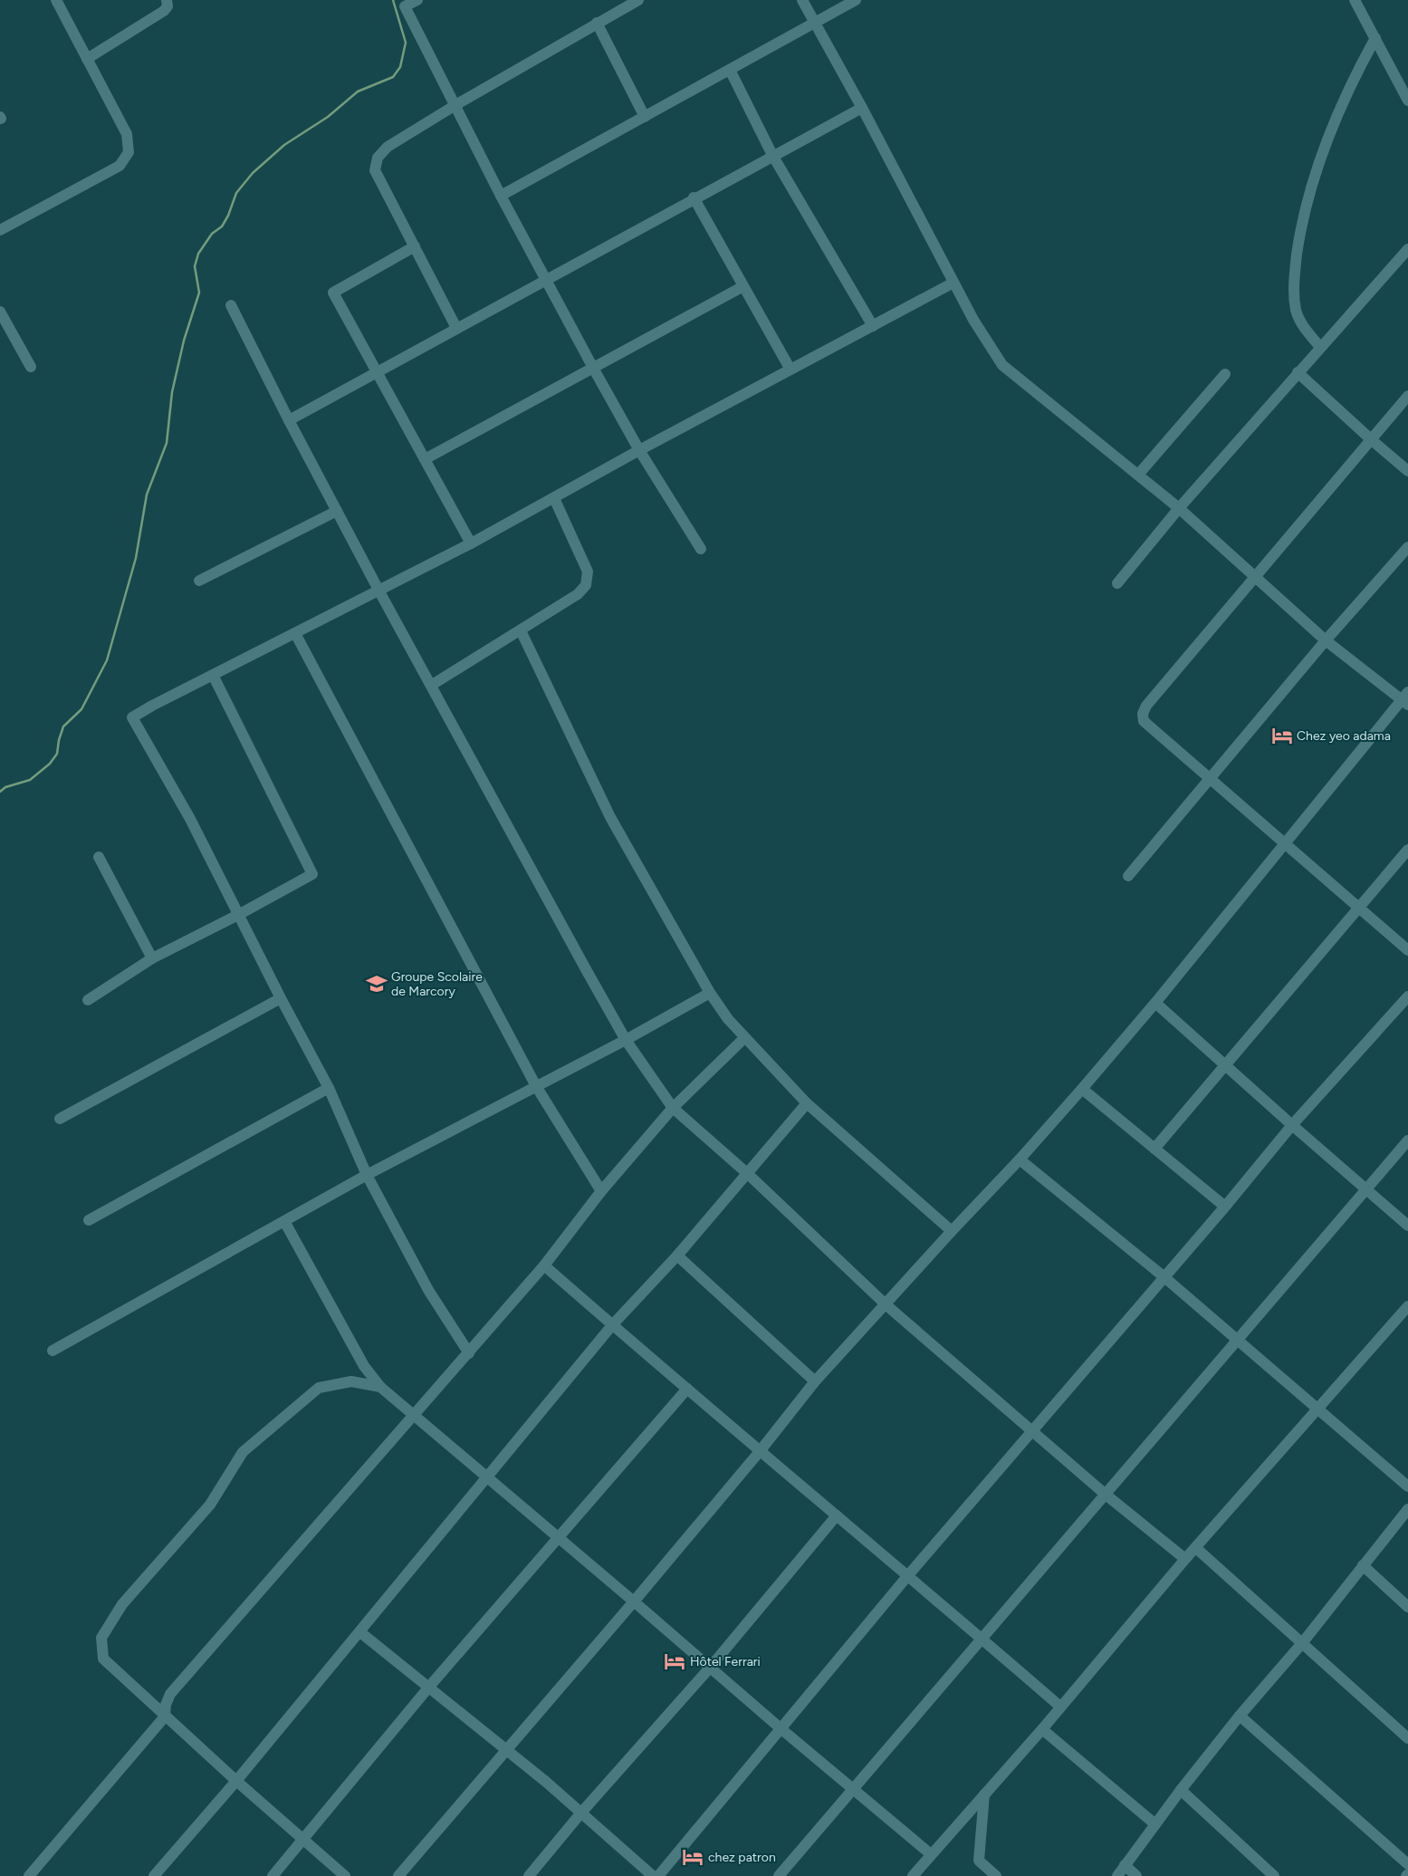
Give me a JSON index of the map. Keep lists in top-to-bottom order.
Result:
{
  "places": {
    "hotel": ["Chez yeo adama", "Hôtel Ferrari", "chez patron"],
    "school or university": ["Groupe Scolaire de Marcory"]
  }
}
